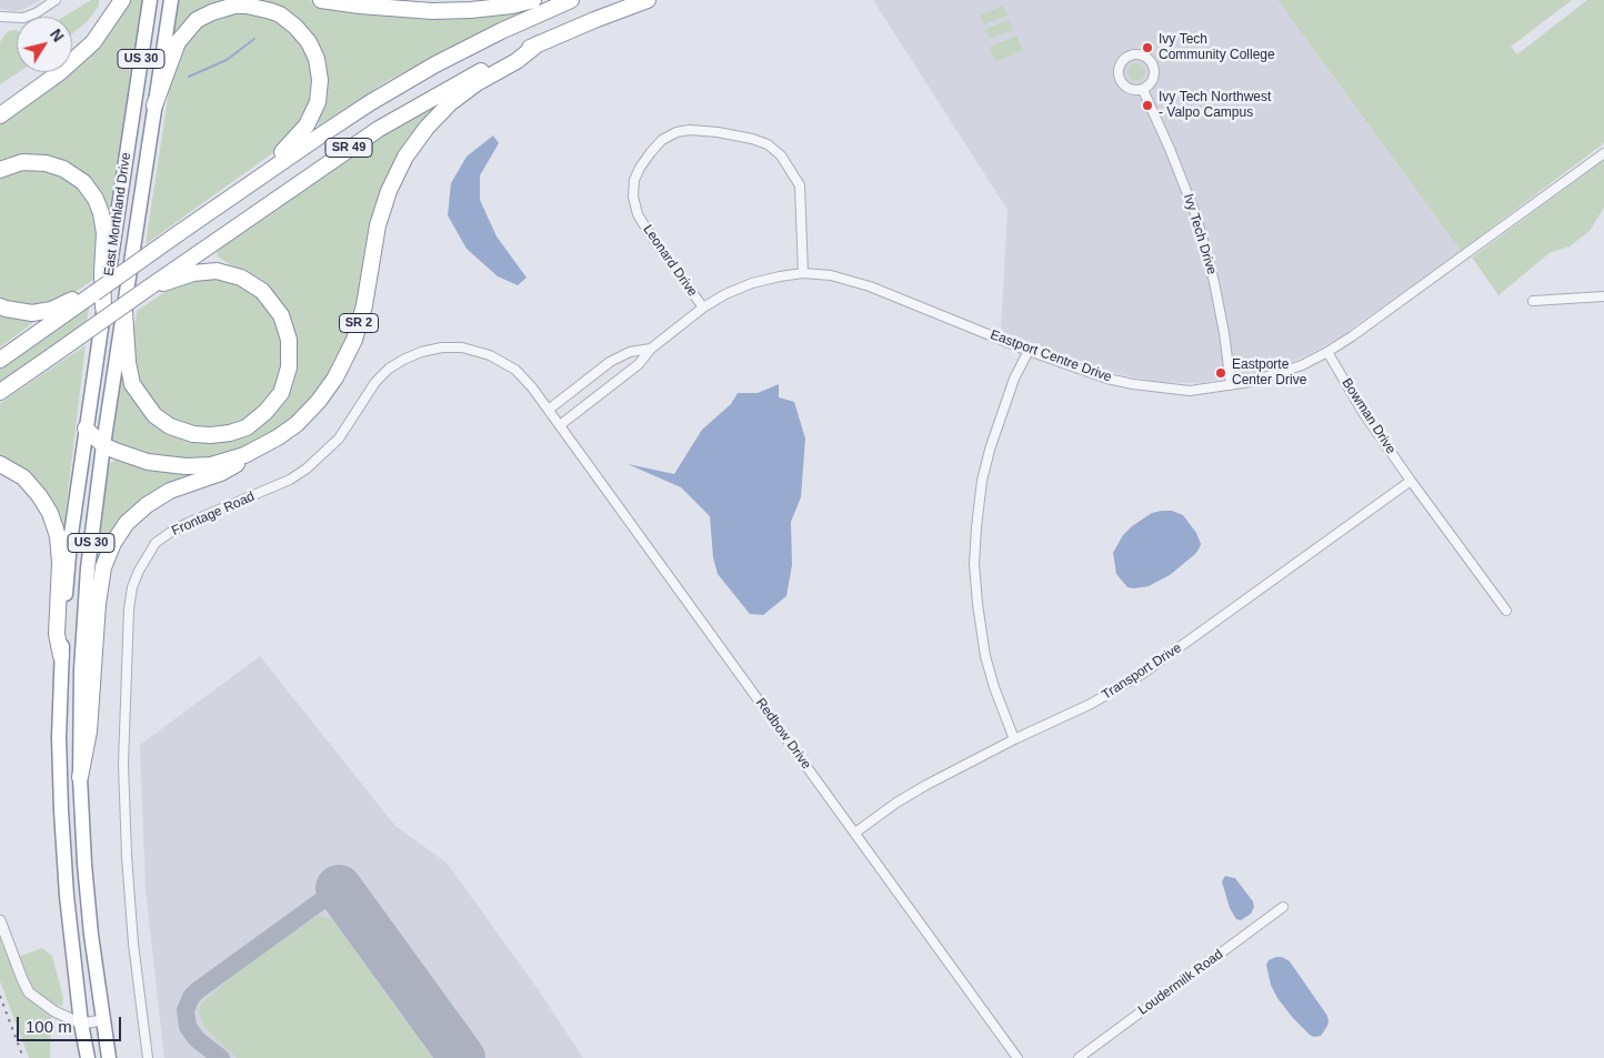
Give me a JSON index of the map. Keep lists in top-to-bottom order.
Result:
{
  "streets": {
    "highway": [
      "US 30",
      "SR 49",
      "East Morthland Drive",
      "SR 2"
    ],
    "street": [
      "Ivy Tech Drive",
      "Leonard Drive",
      "Eastport Centre Drive",
      "Bowman Drive",
      "Frontage Road",
      "Transport Drive",
      "Redbow Drive",
      "Loudermilk Road"
    ]
  },
  "crossings": [
    ["US 30", "East Morthland Drive"],
    ["US 30", "SR 2"],
    ["SR 49", "SR 2"],
    ["East Morthland Drive", "SR 2"],
    ["Ivy Tech Drive", "Eastport Centre Drive"],
    ["Leonard Drive", "Eastport Centre Drive"],
    ["Eastport Centre Drive", "Bowman Drive"],
    ["Eastport Centre Drive", "Frontage Road"],
    ["Eastport Centre Drive", "Redbow Drive"],
    ["Bowman Drive", "Transport Drive"],
    ["Frontage Road", "Redbow Drive"],
    ["Transport Drive", "Redbow Drive"]
  ],
  "places": ["Ivy Tech Community College", "Ivy Tech Northwest - Valpo Campus", "Eastporte Center Drive"],
  "scale_bar": "100 m",
  "north": "top right"
}
